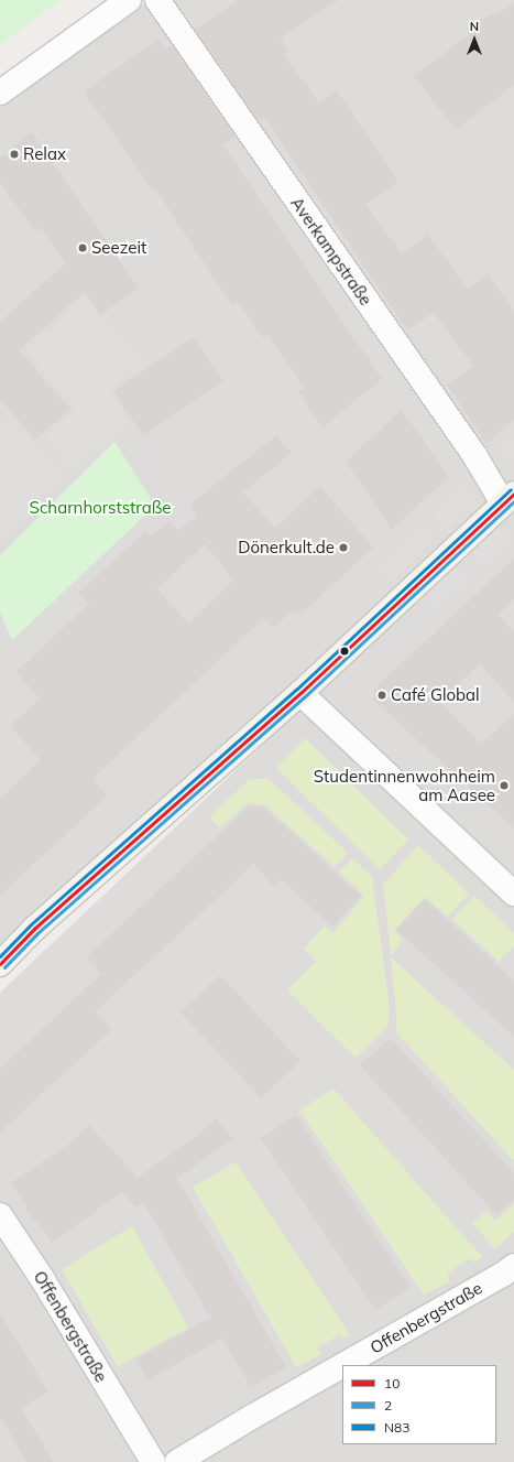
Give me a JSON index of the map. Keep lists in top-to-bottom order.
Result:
{
  "streets": {
    "street": ["Averkampstraße", "Offenbergstraße"]
  },
  "parks": ["Scharnhorststraße"],
  "places": [
    "Relax",
    "Seezeit",
    "Dönerkult.de",
    "Café Global",
    "Studentinnenwohnheim am Aasee"
  ],
  "lines": ["transit line N83", "transit line 10", "transit line 2"],
  "legend": ["10", "2", "N83"],
  "north": "top"
}
